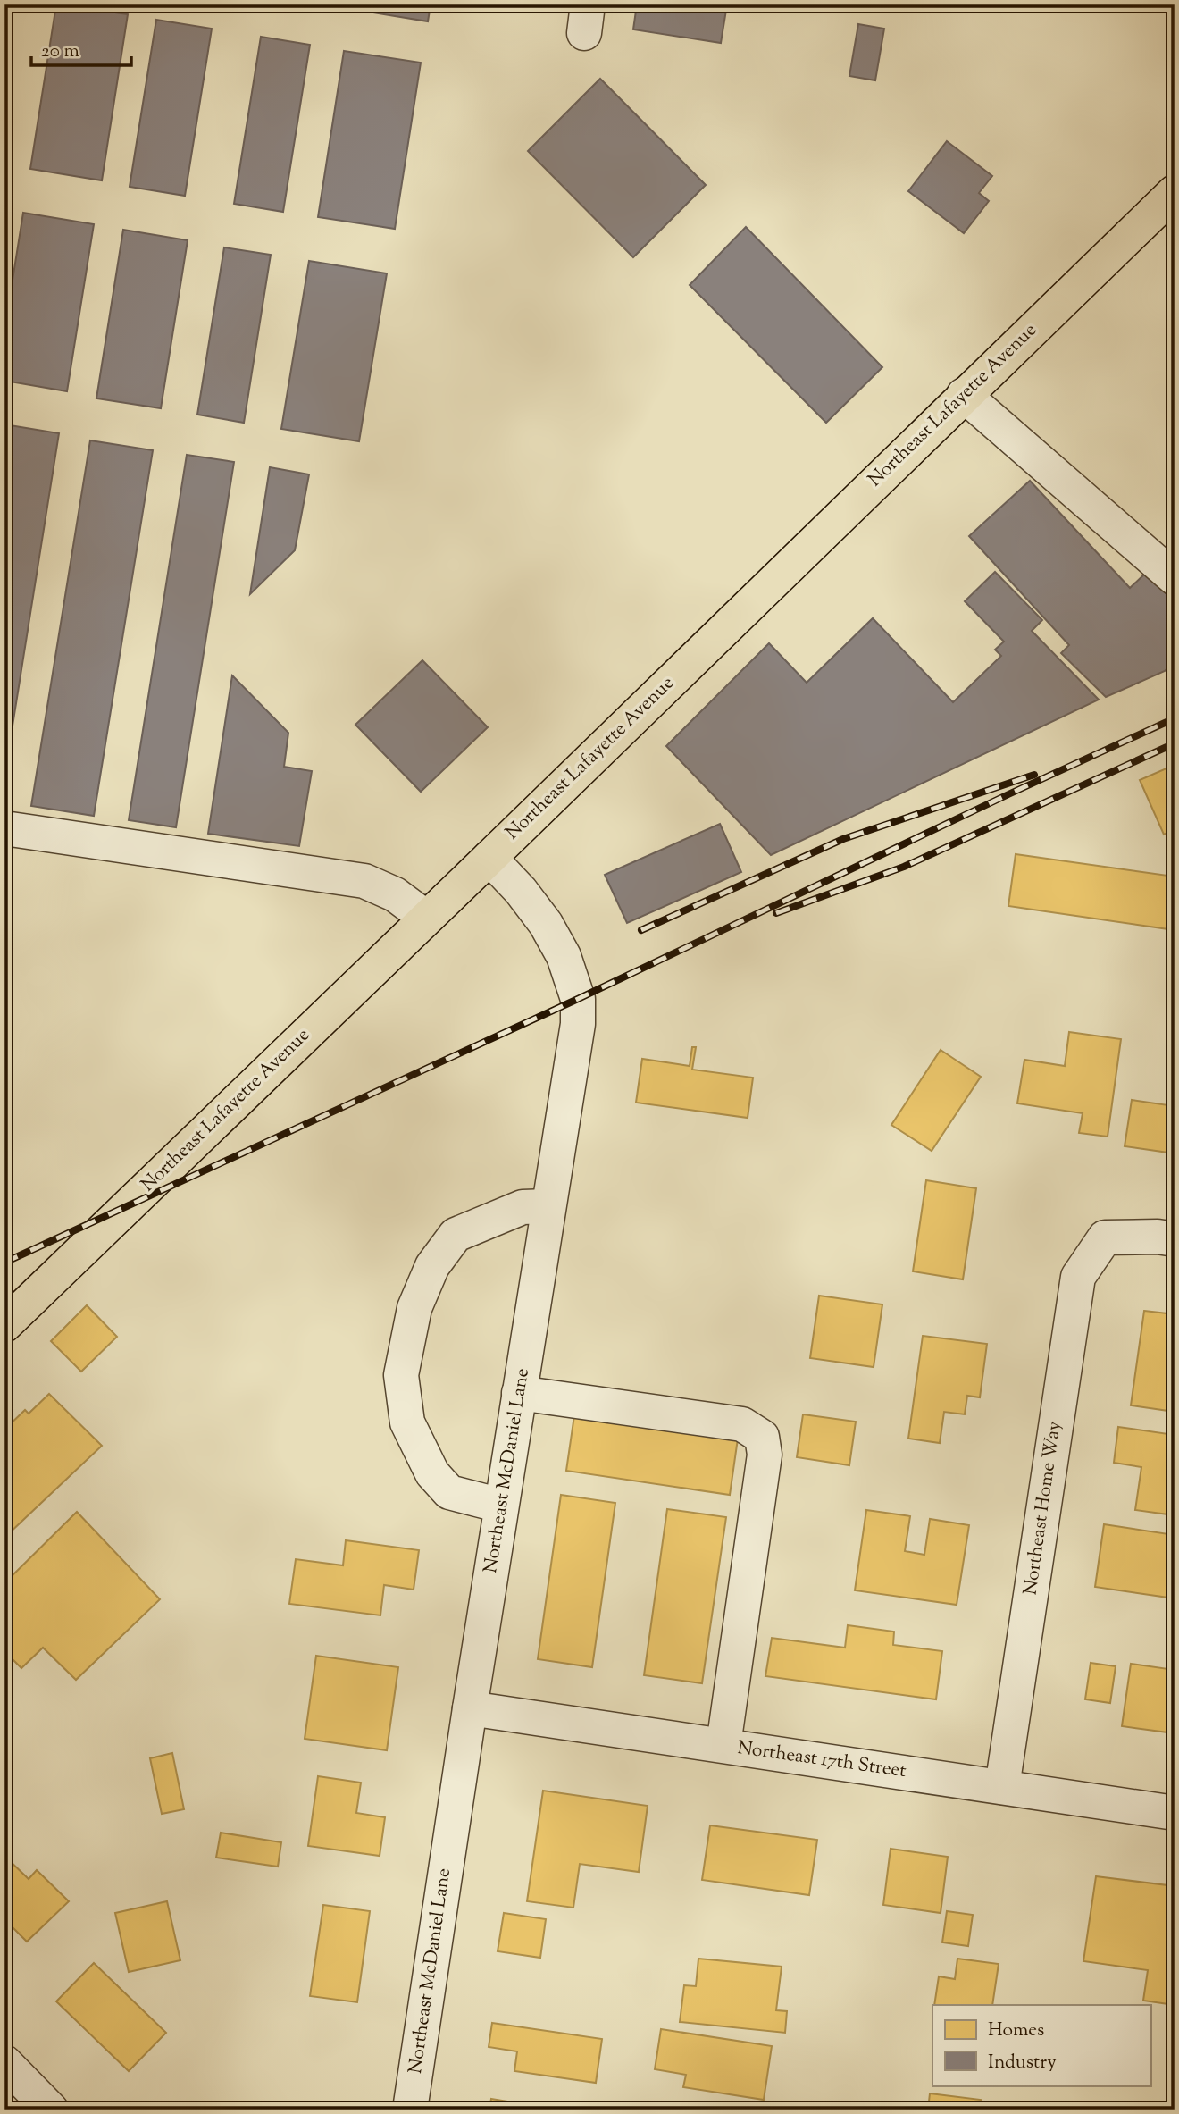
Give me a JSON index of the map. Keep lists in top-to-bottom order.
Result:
{
  "streets": {
    "main road": ["Northeast Lafayette Avenue"],
    "street": ["Northeast McDaniel Lane", "Northeast Home Way", "Northeast 17th Street"]
  },
  "crossings": [
    ["Northeast Lafayette Avenue", "Northeast McDaniel Lane"],
    ["Northeast McDaniel Lane", "Northeast 17th Street"],
    ["Northeast Home Way", "Northeast 17th Street"]
  ],
  "legend": ["Homes", "Industry"],
  "scale_bar": "20 m"
}
